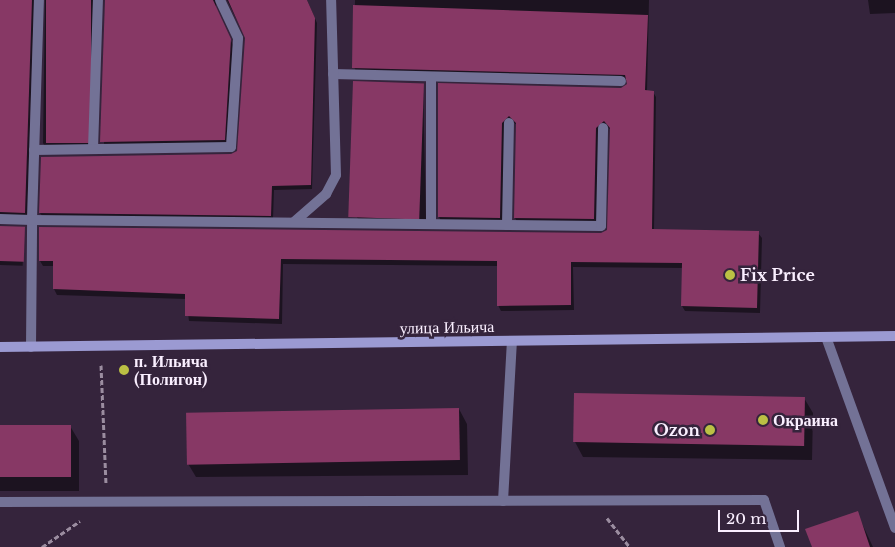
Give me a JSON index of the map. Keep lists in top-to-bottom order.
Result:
{
  "streets": {
    "main road": ["улица Ильича"]
  },
  "places": [
    "Fix Price",
    "п. Ильича (Полигон)",
    "Окраина",
    "Ozon"
  ],
  "scale_bar": "20 m"
}
